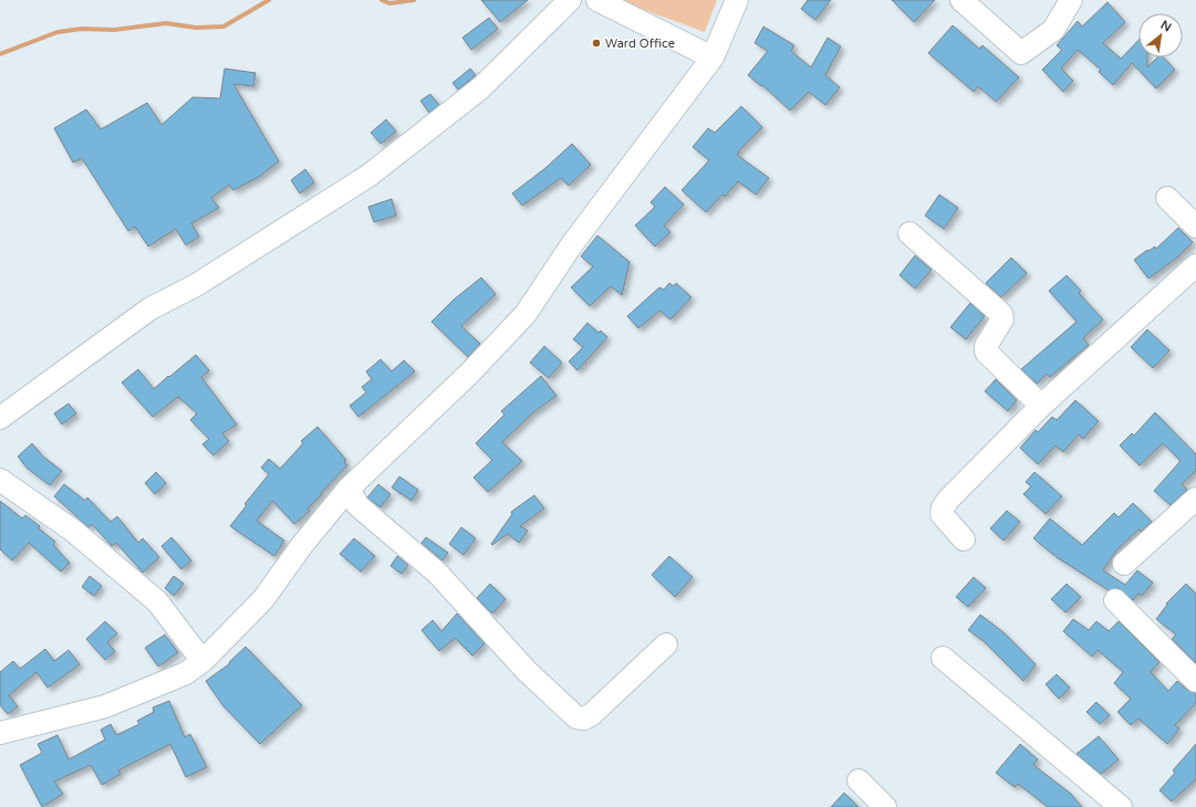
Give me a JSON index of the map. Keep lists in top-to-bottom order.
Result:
{
  "places": ["Ward Office"],
  "north": "top right"
}
